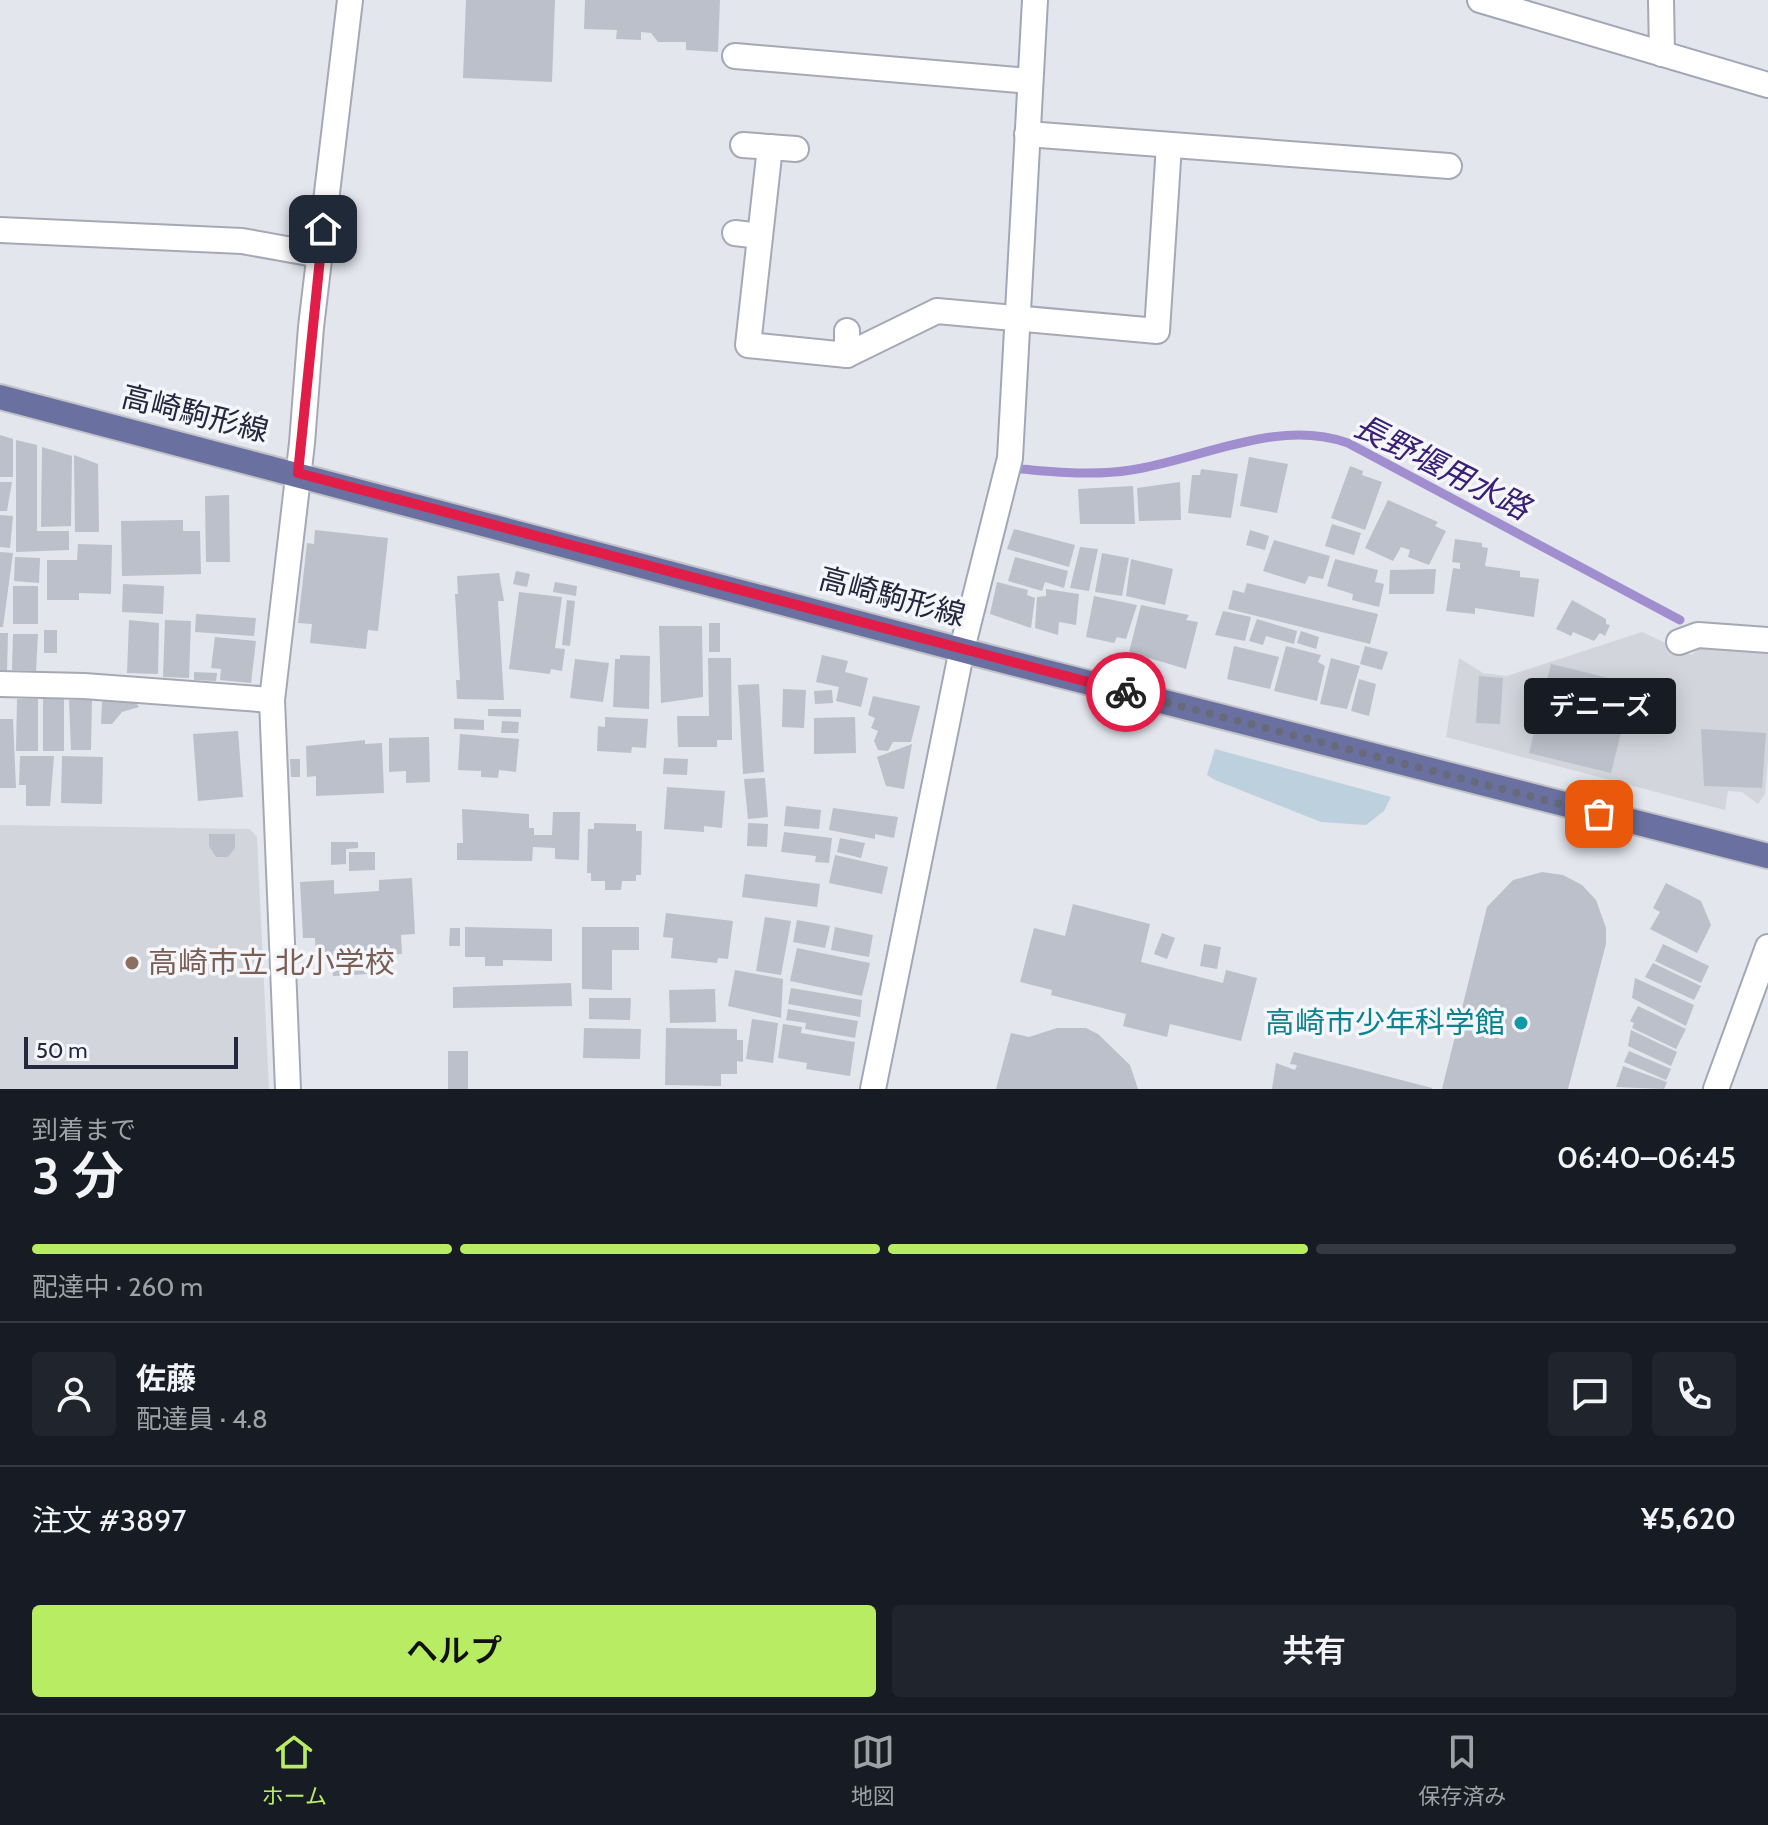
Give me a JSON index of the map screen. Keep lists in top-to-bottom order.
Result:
{
  "streets": {
    "main road": ["高崎駒形線"]
  },
  "water": ["長野堰用水路"],
  "places": ["デニーズ", "高崎市立 北小学校", "高崎市少年科学館"],
  "scale_bar": "50 m",
  "page": {
    "bubble": "デニーズ",
    "scale": "50 m",
    "heading": ["3 分", "到着まで", "06:40–06:45"],
    "panel": [
      "佐藤",
      "配達員 · 4.8",
      "注文 #3897",
      "¥5,620"
    ],
    "bar": "配達中 · 260 m",
    "buttons": ["ヘルプ", "共有"],
    "tabs": ["ホーム", "地図", "保存済み"]
  }
}
